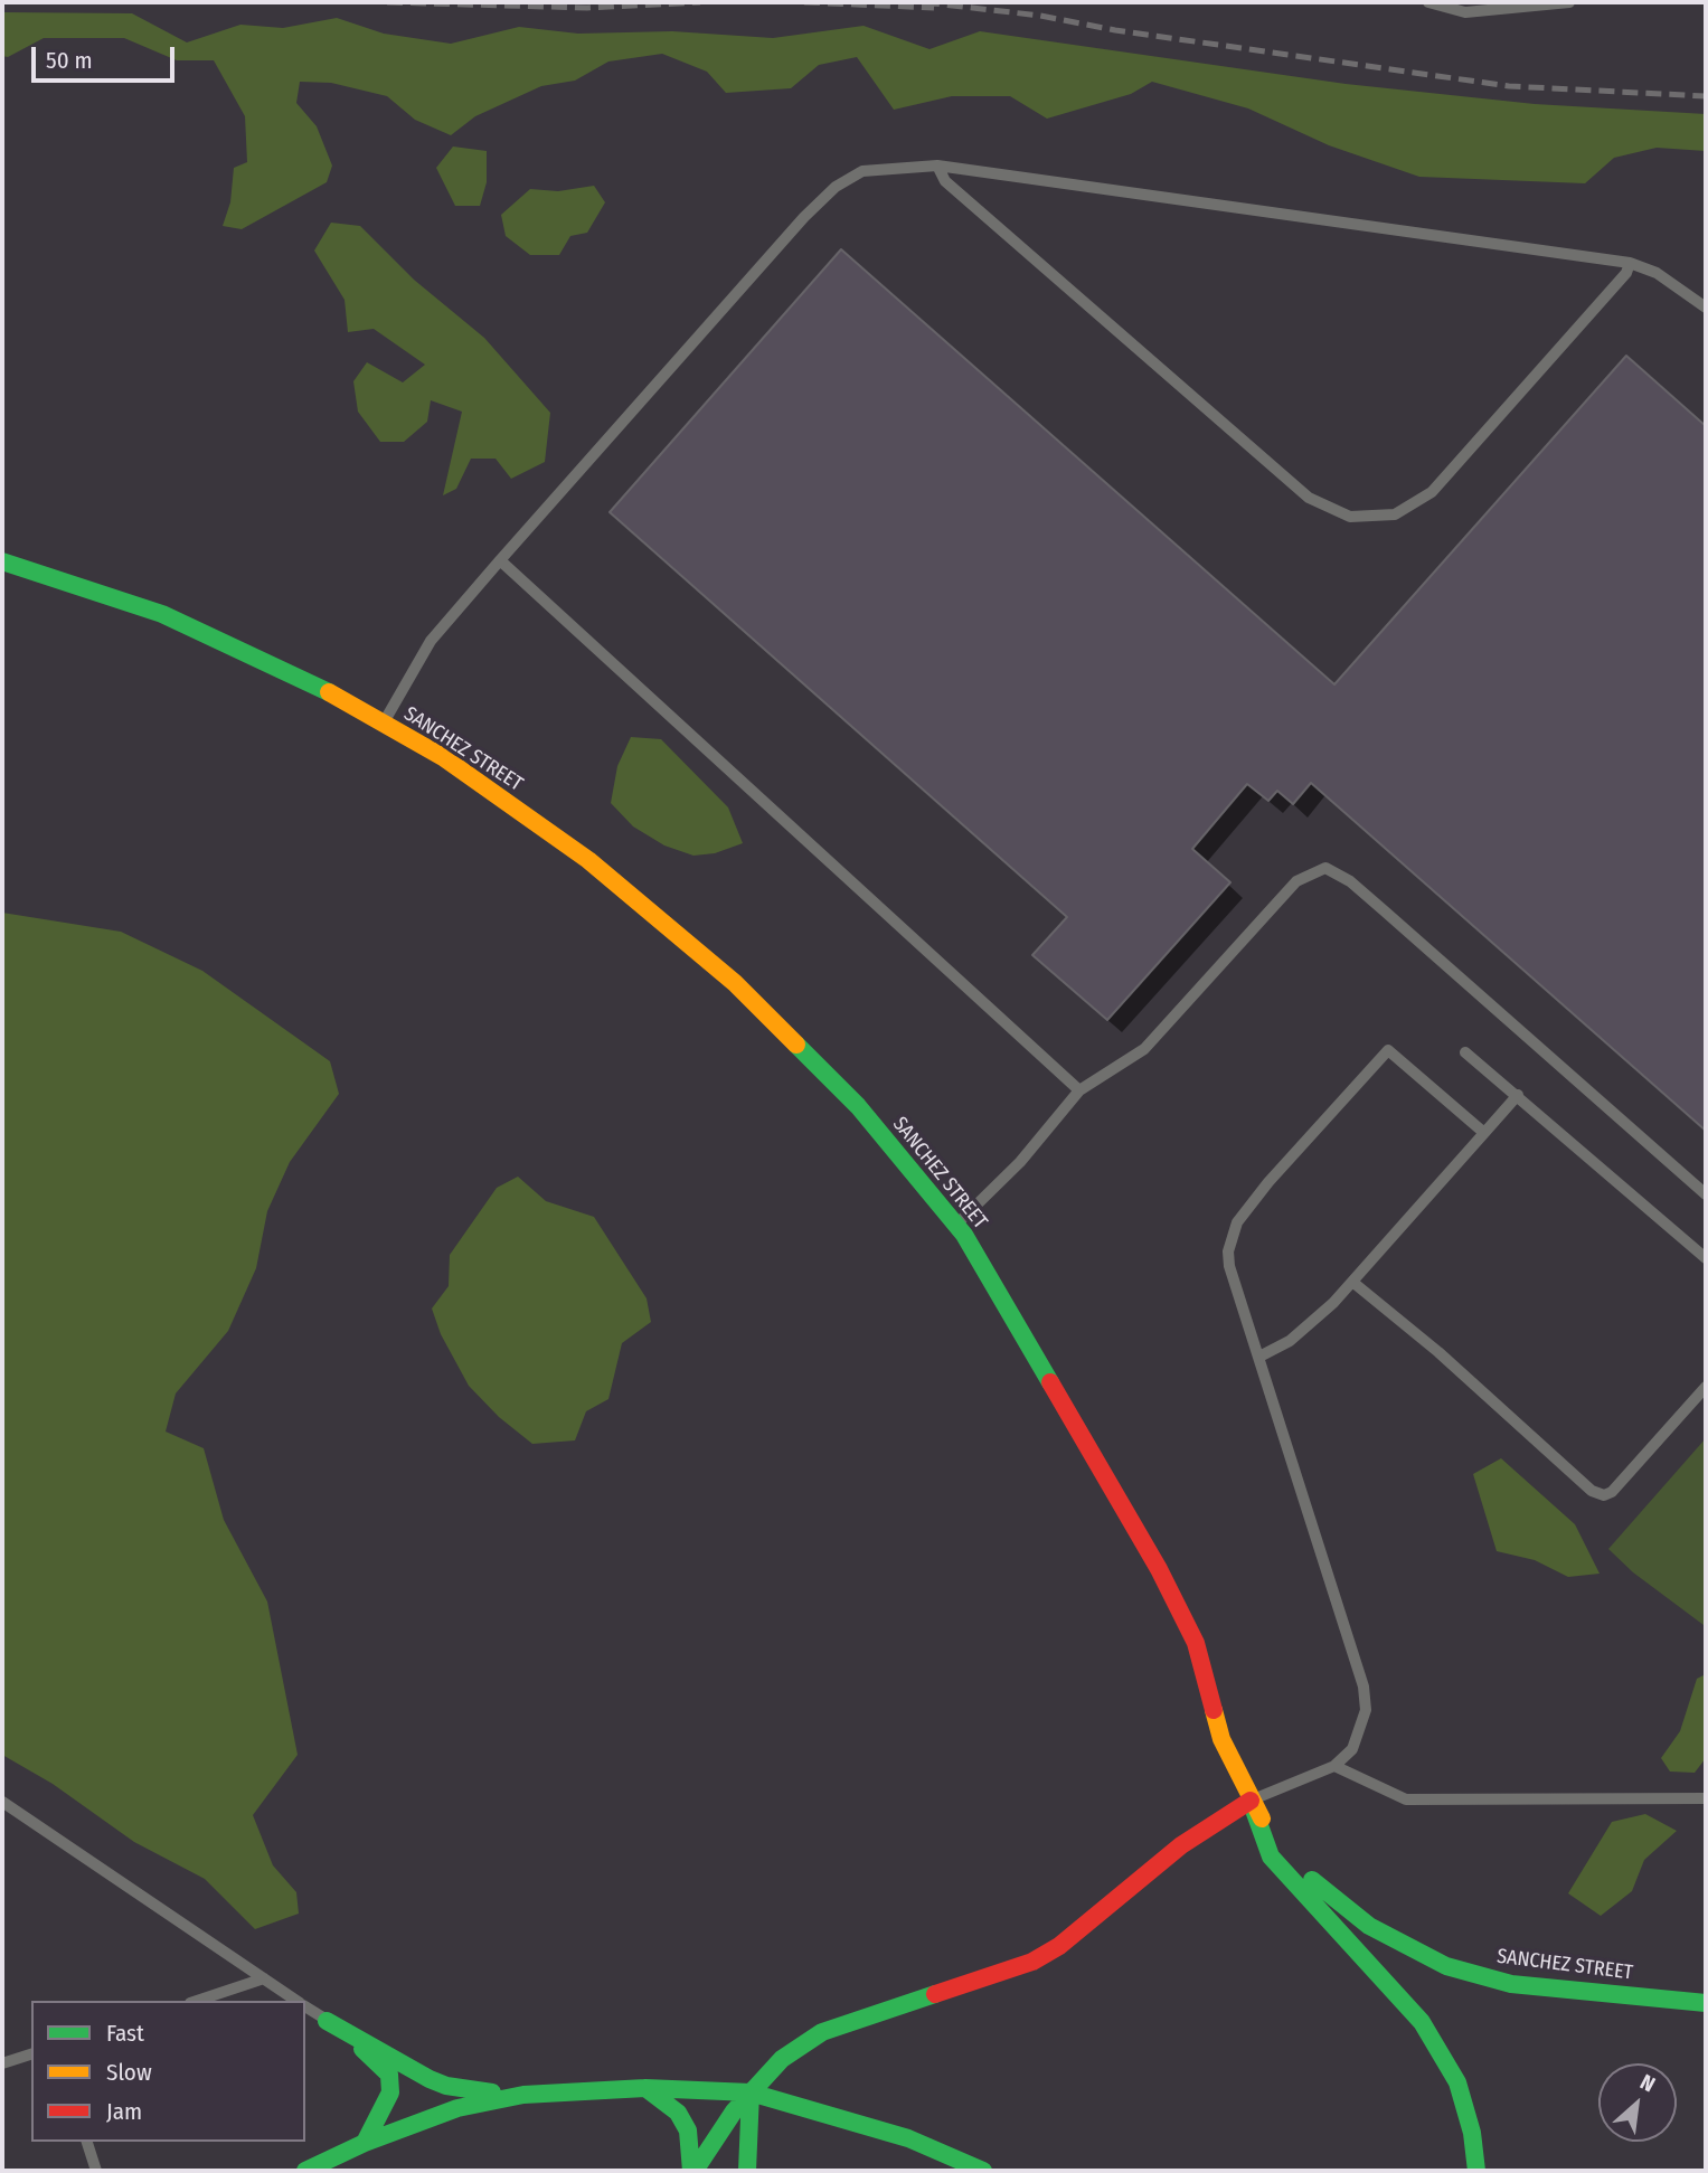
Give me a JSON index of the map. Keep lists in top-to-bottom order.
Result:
{
  "streets": {
    "main road": ["SANCHEZ STREET"]
  },
  "legend": ["Fast", "Slow", "Jam"],
  "scale_bar": "50 m",
  "north": "top right"
}
